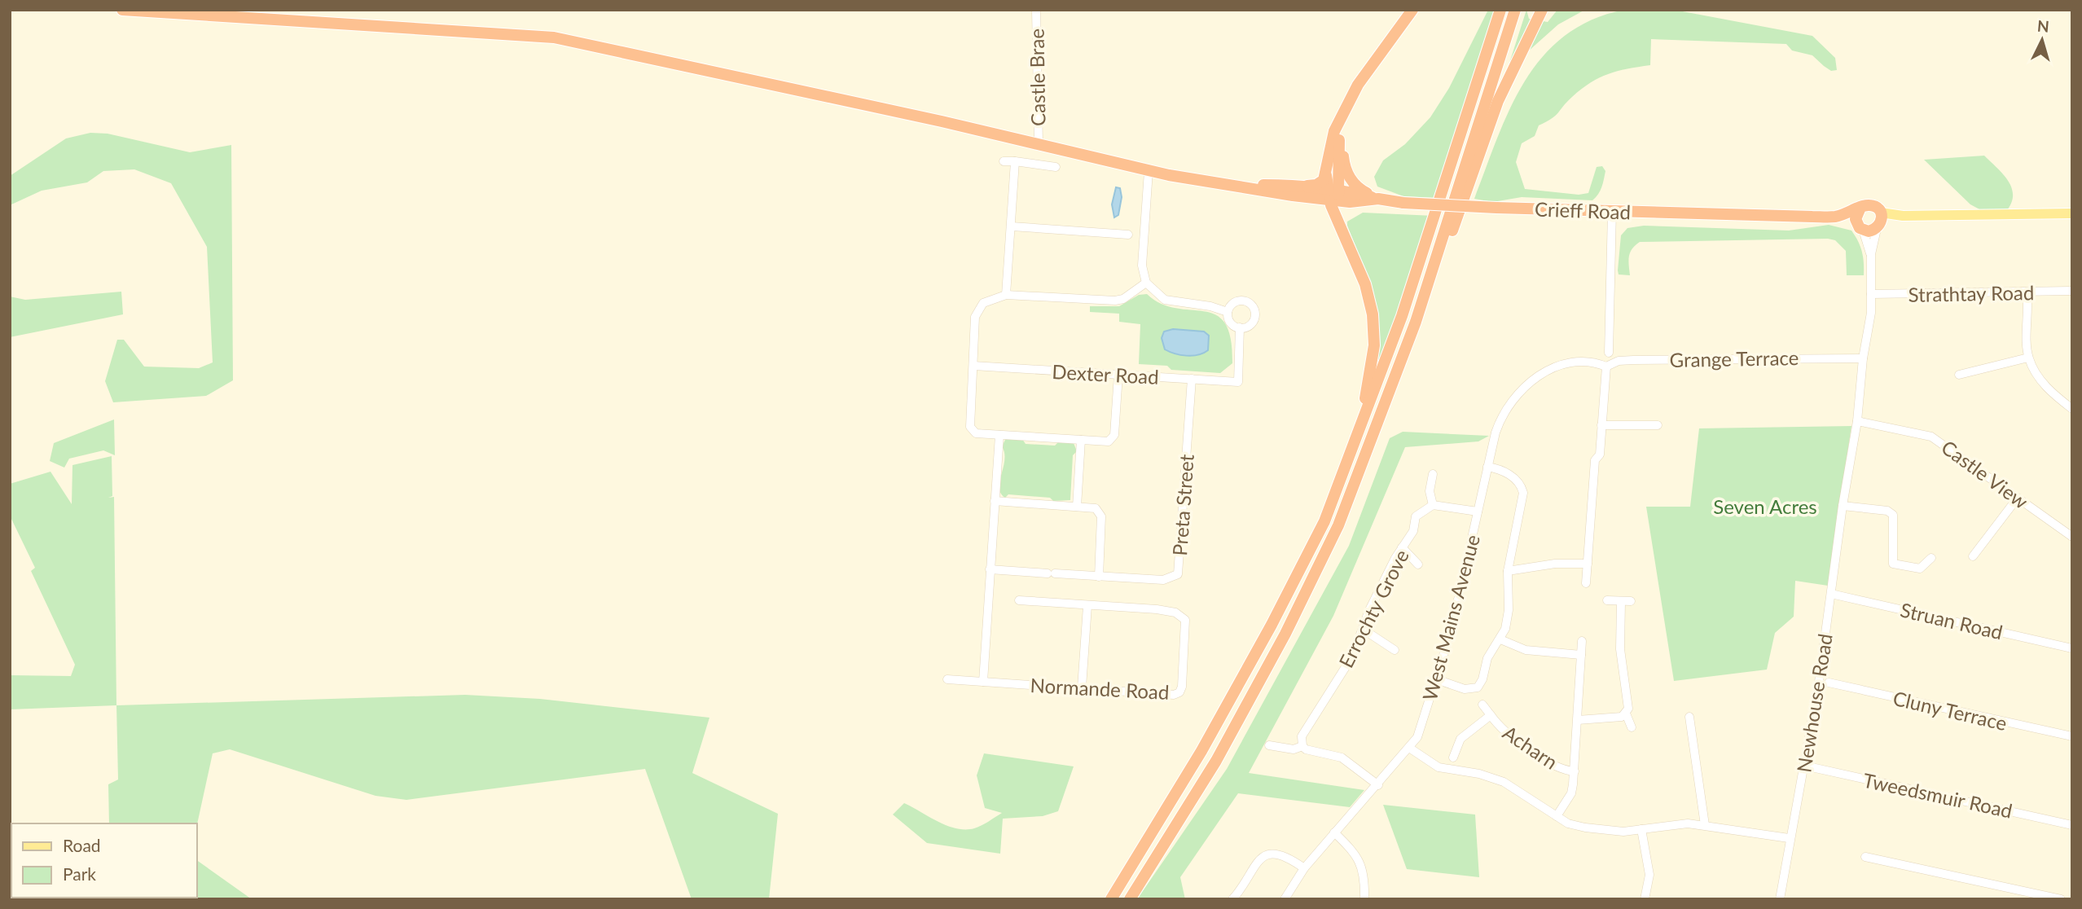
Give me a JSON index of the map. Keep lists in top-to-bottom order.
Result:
{
  "streets": {
    "highway": ["Crieff Road"],
    "street": [
      "Castle Brae",
      "Strathtay Road",
      "Grange Terrace",
      "Dexter Road",
      "Castle View",
      "Preta Street",
      "Errochty Grove",
      "West Mains Avenue",
      "Struan Road",
      "Normande Road",
      "Newhouse Road",
      "Cluny Terrace",
      "Acharn",
      "Tweedsmuir Road"
    ]
  },
  "crossings": [
    ["Crieff Road", "Newhouse Road"],
    ["Strathtay Road", "Newhouse Road"],
    ["Grange Terrace", "West Mains Avenue"],
    ["Grange Terrace", "Newhouse Road"],
    ["Dexter Road", "Preta Street"],
    ["Castle View", "Newhouse Road"],
    ["Struan Road", "Newhouse Road"],
    ["Newhouse Road", "Tweedsmuir Road"]
  ],
  "parks": ["Seven Acres"],
  "legend": ["Road", "Park"],
  "north": "top"
}
